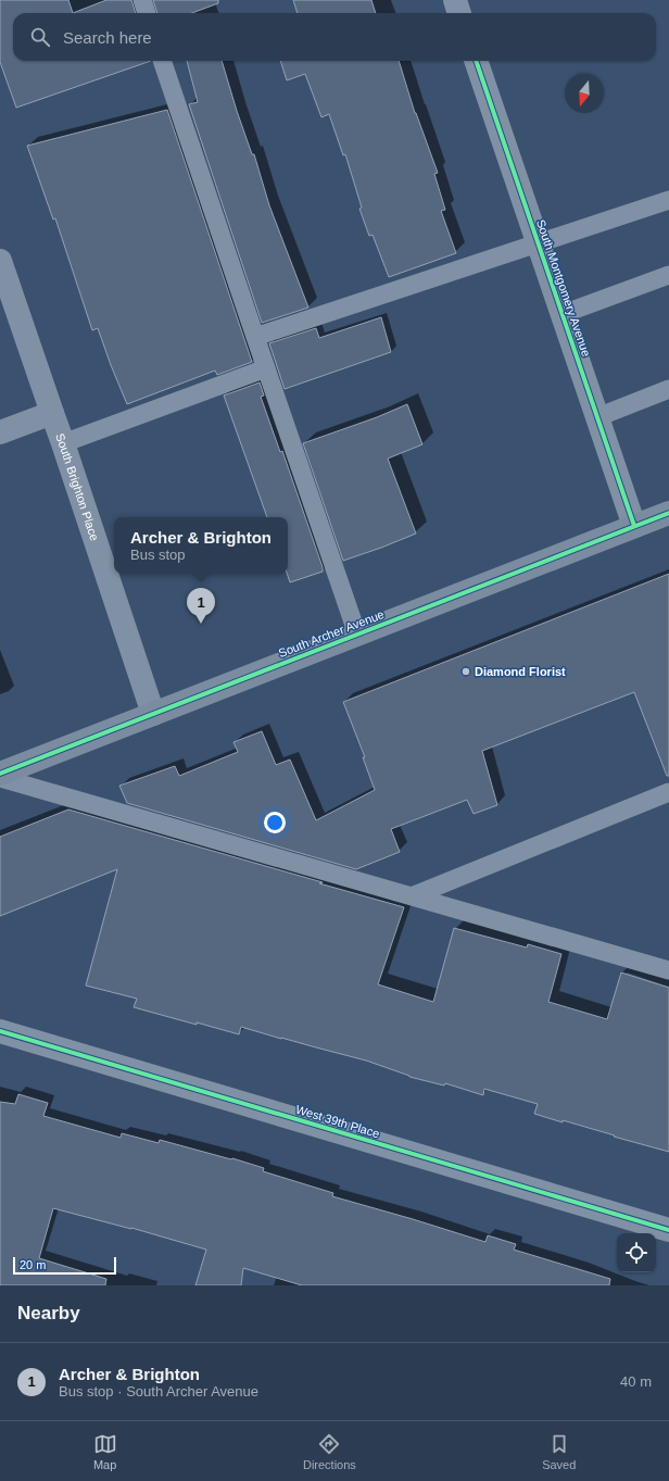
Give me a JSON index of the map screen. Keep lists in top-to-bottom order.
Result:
{
  "streets": {
    "main road": ["South Archer Avenue"],
    "street": ["South Montgomery Avenue", "South Brighton Place", "West 39th Place"]
  },
  "crossings": [
    ["South Montgomery Avenue", "South Archer Avenue"],
    ["South Brighton Place", "South Archer Avenue"]
  ],
  "places": ["Diamond Florist"],
  "scale_bar": "20 m",
  "north": "bottom",
  "page": {
    "search": "Search here",
    "popup": ["Archer & Brighton", "Bus stop"],
    "pins": "1",
    "scale": "20 m",
    "heading": "Nearby",
    "list": [
      {
        "mark": "1",
        "name": "Archer & Brighton",
        "note": "Bus stop · South Archer Avenue",
        "value": "40 m"
      }
    ],
    "nav": ["Map", "Directions", "Saved"]
  }
}
